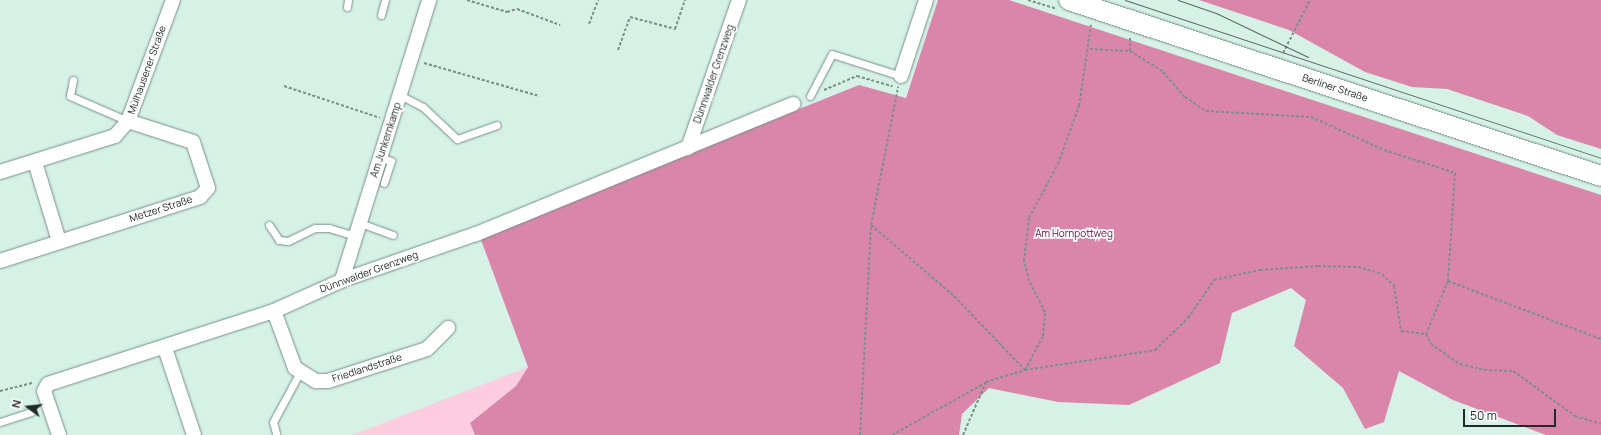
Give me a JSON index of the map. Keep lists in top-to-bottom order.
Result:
{
  "streets": {
    "main road": ["Berliner Straße"],
    "street": [
      "Mülhausener Straße",
      "Dünnwalder Grenzweg",
      "Am Junkernkamp",
      "Metzer Straße",
      "Friedlandstraße"
    ]
  },
  "crossings": [
    ["Mülhausener Straße", "Metzer Straße"],
    ["Dünnwalder Grenzweg", "Am Junkernkamp"]
  ],
  "parks": ["Am Hornpottweg"],
  "scale_bar": "50 m",
  "north": "left"
}
